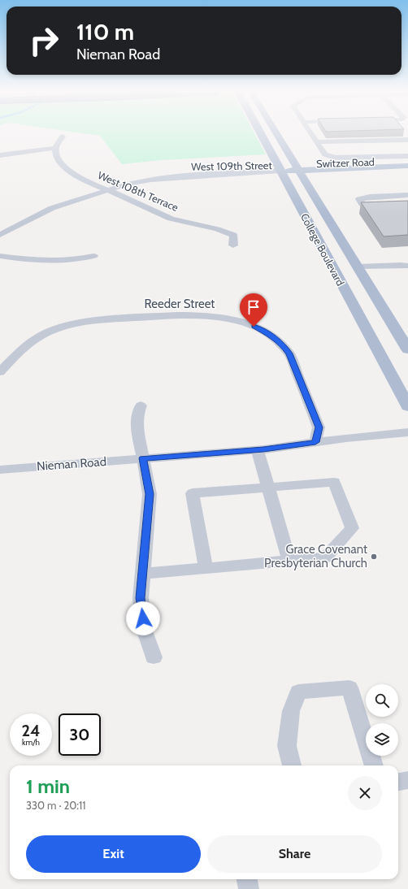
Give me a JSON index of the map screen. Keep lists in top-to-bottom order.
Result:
{
  "streets": {
    "main road": ["Switzer Road", "College Boulevard"],
    "street": [
      "West 109th Street",
      "West 108th Terrace",
      "Reeder Street",
      "Nieman Road"
    ]
  },
  "crossings": [
    ["Switzer Road", "West 109th Street"],
    ["Switzer Road", "College Boulevard"],
    ["West 109th Street", "West 108th Terrace"],
    ["West 109th Street", "College Boulevard"],
    ["Reeder Street", "Nieman Road"]
  ],
  "places": ["Grace Covenant Presbyterian Church"],
  "page": {
    "turn": ["110 m", "Nieman Road"],
    "speed": "24 km/h",
    "limit": "30",
    "heading": ["1 min", "330 m · 20:11"],
    "buttons": ["Exit", "Share"]
  }
}
